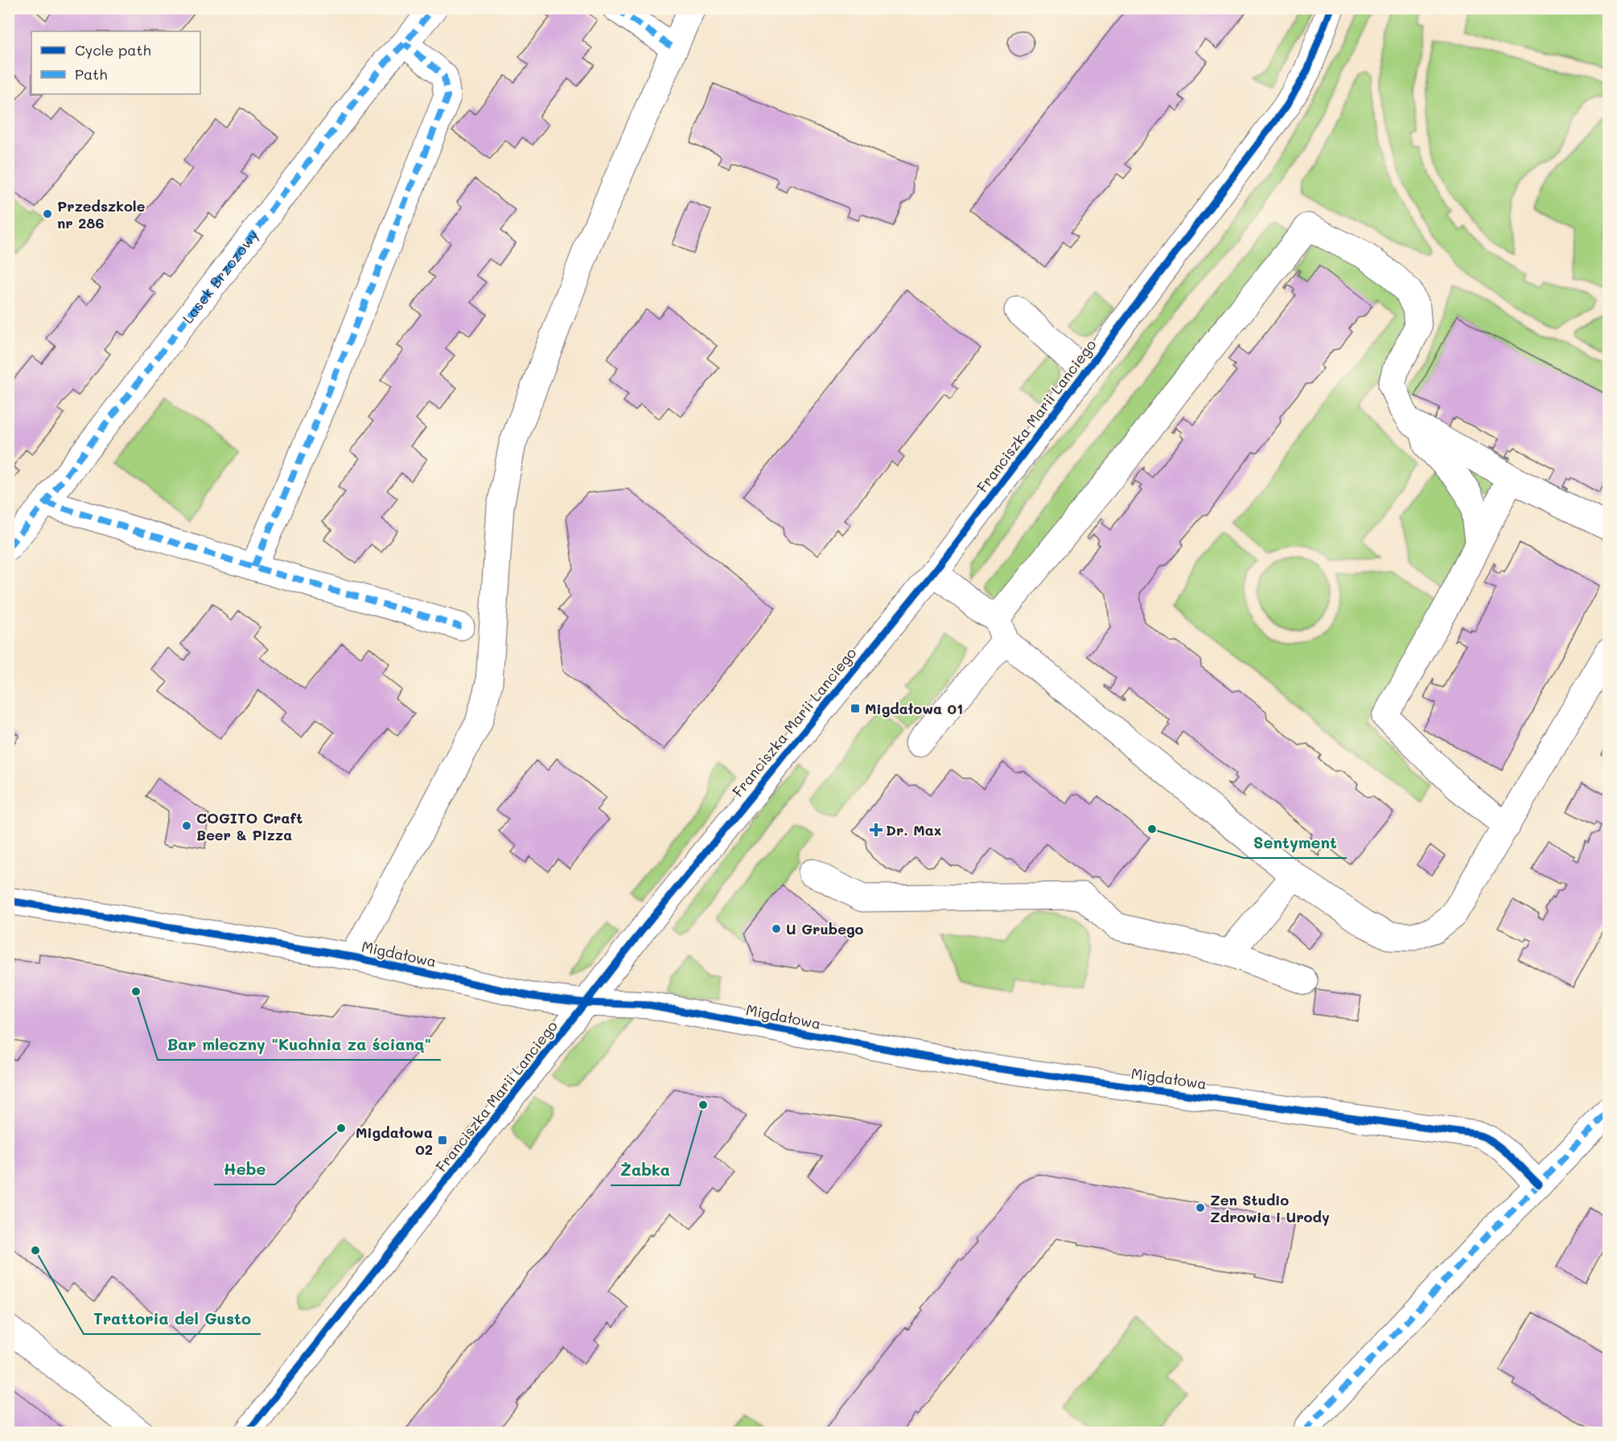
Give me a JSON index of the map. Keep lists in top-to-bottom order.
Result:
{
  "streets": {
    "street": ["Lasek Brzozowy", "Franciszka Marii Lanciego", "Migdałowa"]
  },
  "crossings": [
    ["Franciszka Marii Lanciego", "Migdałowa"]
  ],
  "places": {
    "other": [
      "Przedszkole nr 286",
      "COGITO Craft Beer & Pizza",
      "Sentyment",
      "U Grubego",
      "Bar mleczny \"Kuchnia za ścianą\"",
      "Żabka",
      "Hebe",
      "Zen Studio Zdrowia i Urody",
      "Trattoria del Gusto"
    ],
    "transit": ["Migdałowa 01", "Migdałowa 02"],
    "health": ["Dr. Max"]
  },
  "legend": ["Cycle path", "Path"]
}
